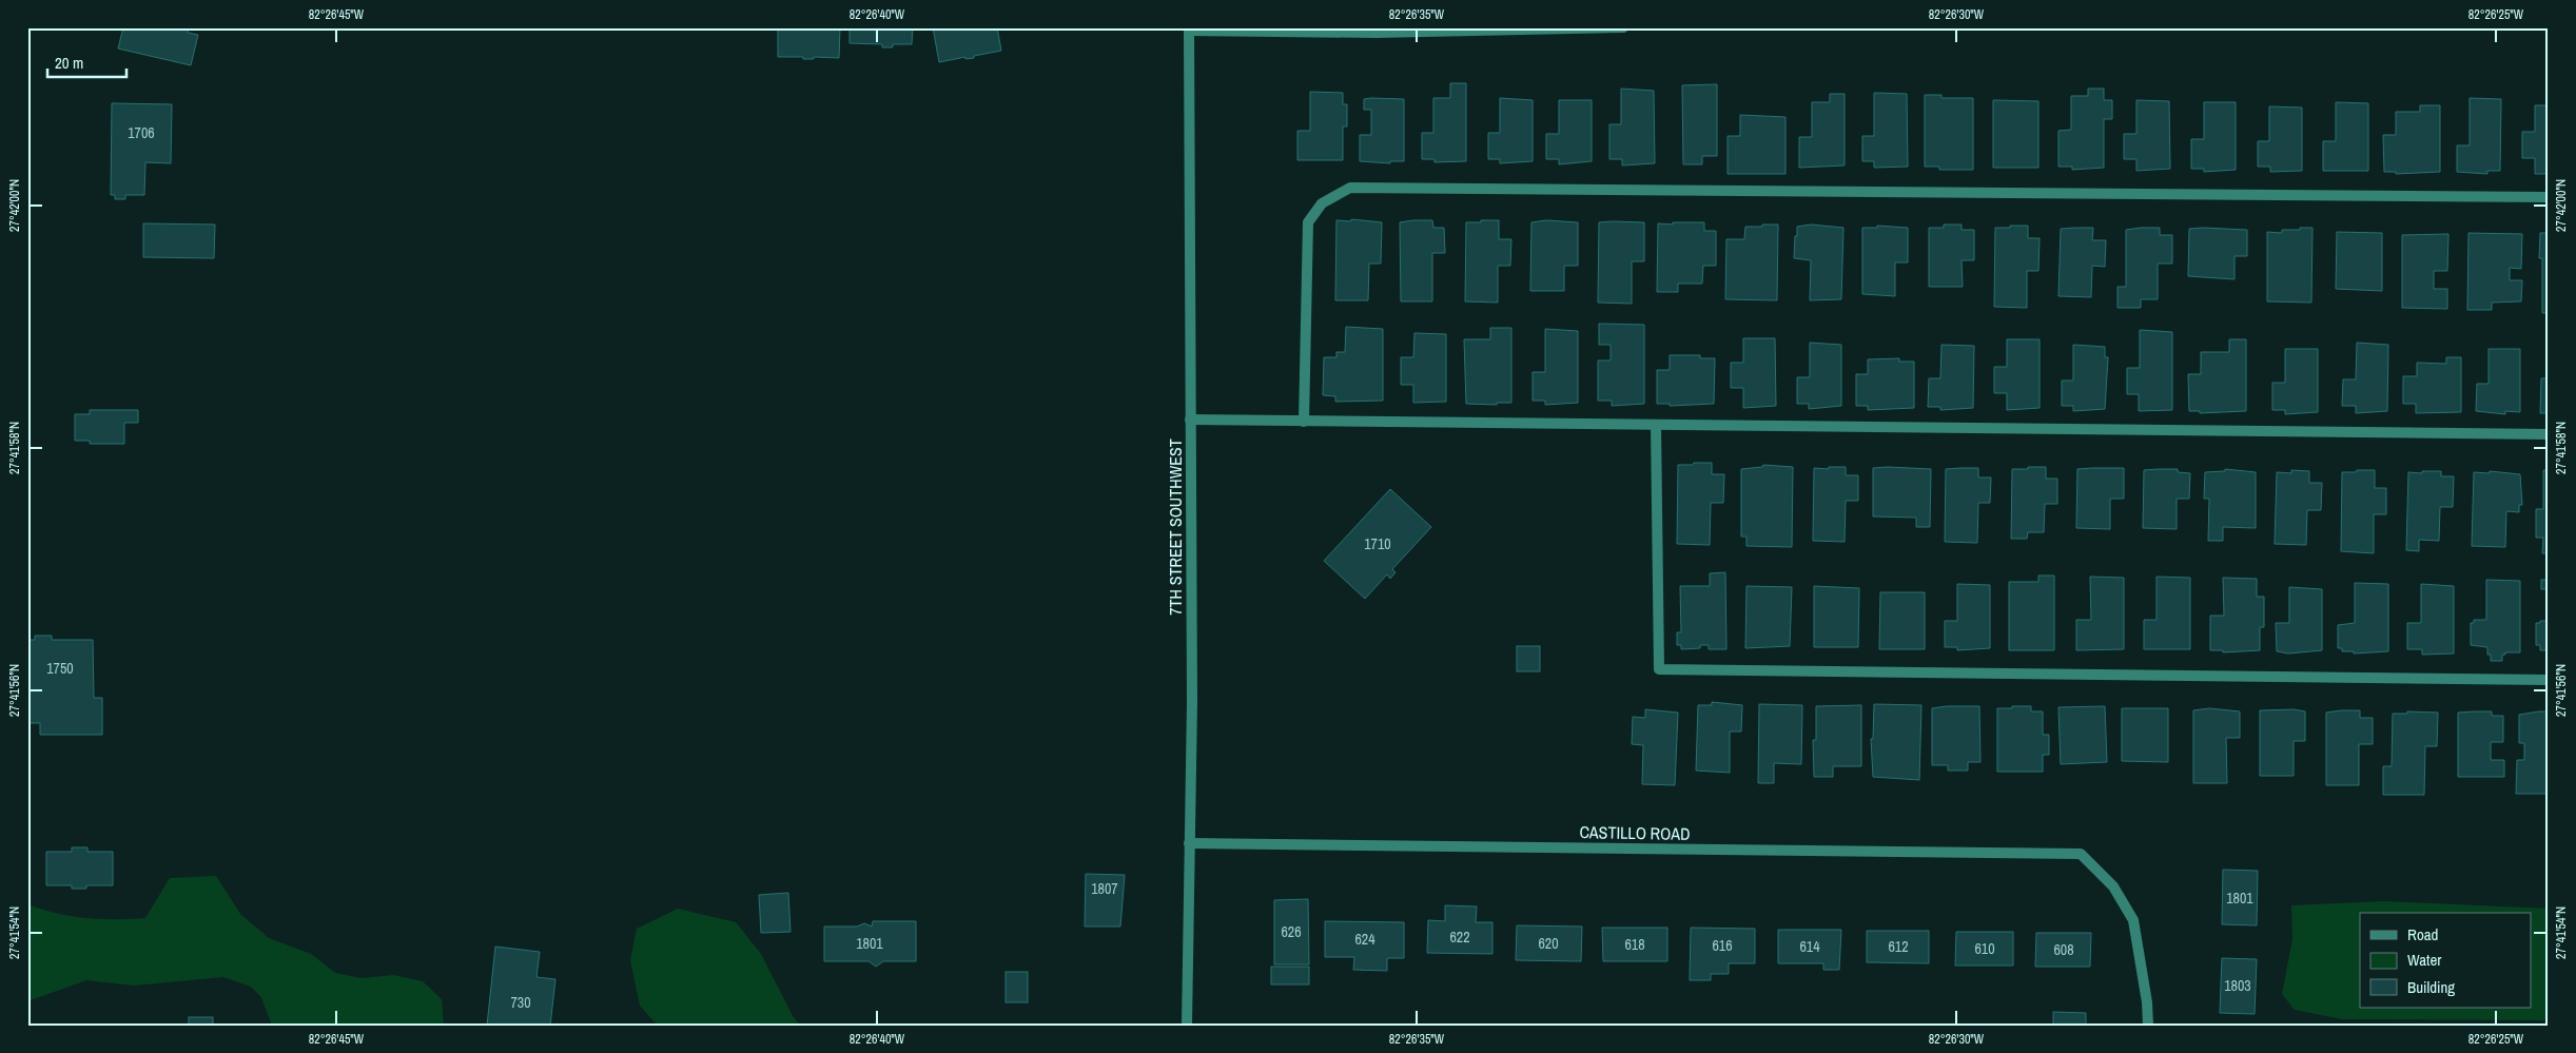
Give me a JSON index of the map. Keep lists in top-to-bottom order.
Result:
{
  "streets": {
    "street": ["7TH STREET SOUTHWEST", "CASTILLO ROAD"]
  },
  "crossings": [
    ["7TH STREET SOUTHWEST", "CASTILLO ROAD"]
  ],
  "house_numbers": [
    "1706",
    "1710",
    "1750",
    "1807",
    "1801",
    "626",
    "622",
    "624",
    "1801",
    "620",
    "618",
    "616",
    "614",
    "612",
    "610",
    "608",
    "1803",
    "730"
  ],
  "legend": ["Road", "Water", "Building"],
  "scale_bar": "20 m",
  "coordinates": [
    "82°26'45\"W",
    "82°26'40\"W",
    "82°26'35\"W",
    "82°26'30\"W",
    "82°26'25\"W",
    "27°42'00\"N",
    "27°41'58\"N",
    "27°41'56\"N",
    "27°41'54\"N"
  ]
}
